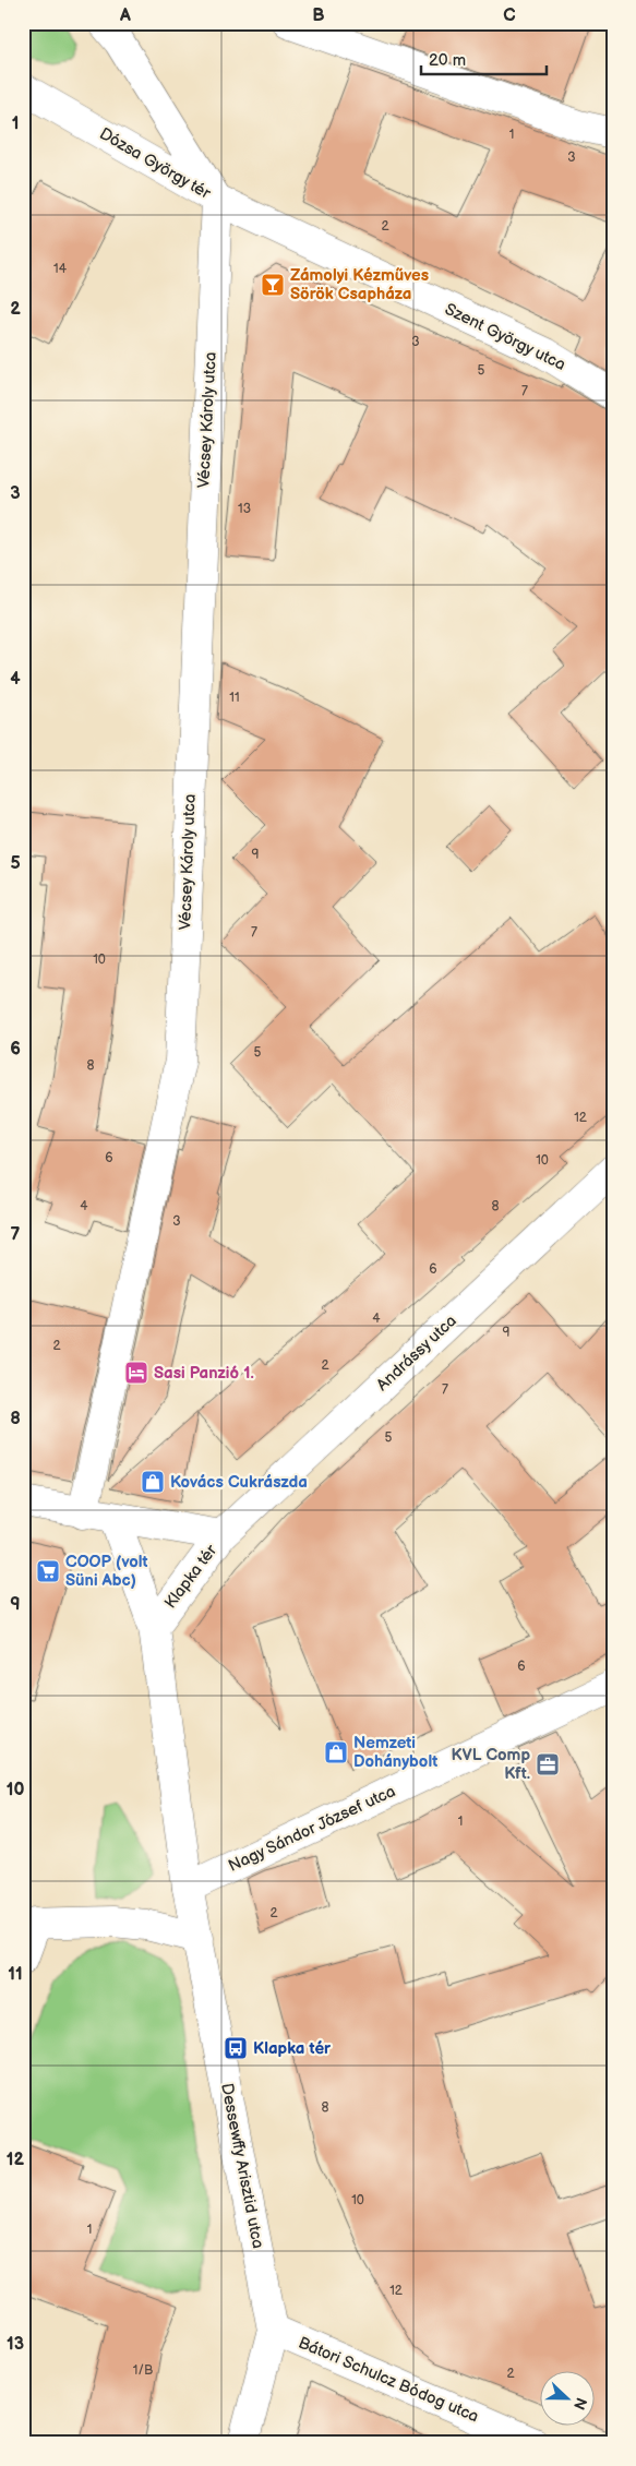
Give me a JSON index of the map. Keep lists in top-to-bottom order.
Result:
{
  "streets": {
    "street": [
      "Dózsa György tér",
      "Szent György utca",
      "Vécsey Károly utca",
      "Andrássy utca",
      "Klapka tér",
      "Nagy Sándor József utca",
      "Dessewffy Arisztid utca",
      "Bátori Schulcz Bódog utca"
    ]
  },
  "crossings": [
    ["Dózsa György tér", "Szent György utca"],
    ["Dózsa György tér", "Vécsey Károly utca"],
    ["Szent György utca", "Vécsey Károly utca"],
    ["Vécsey Károly utca", "Klapka tér"],
    ["Andrássy utca", "Klapka tér"],
    ["Klapka tér", "Nagy Sándor József utca"],
    ["Klapka tér", "Dessewffy Arisztid utca"],
    ["Nagy Sándor József utca", "Dessewffy Arisztid utca"],
    ["Dessewffy Arisztid utca", "Bátori Schulcz Bódog utca"]
  ],
  "places": {
    "bar": ["Zámolyi Kézműves Sörök Csapháza"],
    "hotel": ["Sasi Panzió 1."],
    "shop": ["Kovács Cukrászda", "Nemzeti Dohánybolt"],
    "supermarket": ["COOP (volt Süni Abc)"],
    "office": ["KVL Comp Kft."],
    "bus stop": ["Klapka tér"]
  },
  "house_numbers": [
    "1",
    "3",
    "2",
    "14",
    "3",
    "5",
    "7",
    "13",
    "11",
    "9",
    "7",
    "10",
    "5",
    "8",
    "12",
    "6",
    "10",
    "4",
    "8",
    "3",
    "6",
    "4",
    "9",
    "2",
    "2",
    "7",
    "5",
    "6",
    "1",
    "2",
    "8",
    "10",
    "1",
    "12",
    "1/B",
    "2"
  ],
  "scale_bar": "20 m",
  "north": "right",
  "grid": {
    "columns": ["A", "B", "C"],
    "rows": [
      "1",
      "2",
      "3",
      "4",
      "5",
      "6",
      "7",
      "8",
      "9",
      "10",
      "11",
      "12",
      "13"
    ]
  }
}
